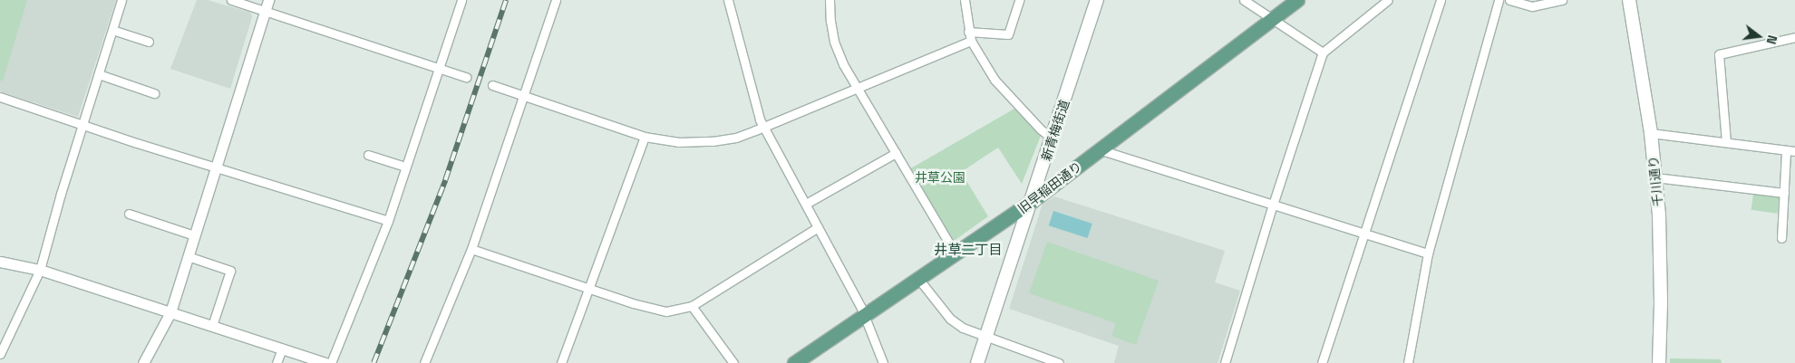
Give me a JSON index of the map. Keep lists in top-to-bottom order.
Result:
{
  "streets": {
    "main road": ["新青梅街道", "千川通り", "旧早稲田通り"]
  },
  "crossings": [
    ["新青梅街道", "旧早稲田通り"]
  ],
  "districts": ["井草二丁目"],
  "parks": ["井草公園"],
  "north": "right"
}
